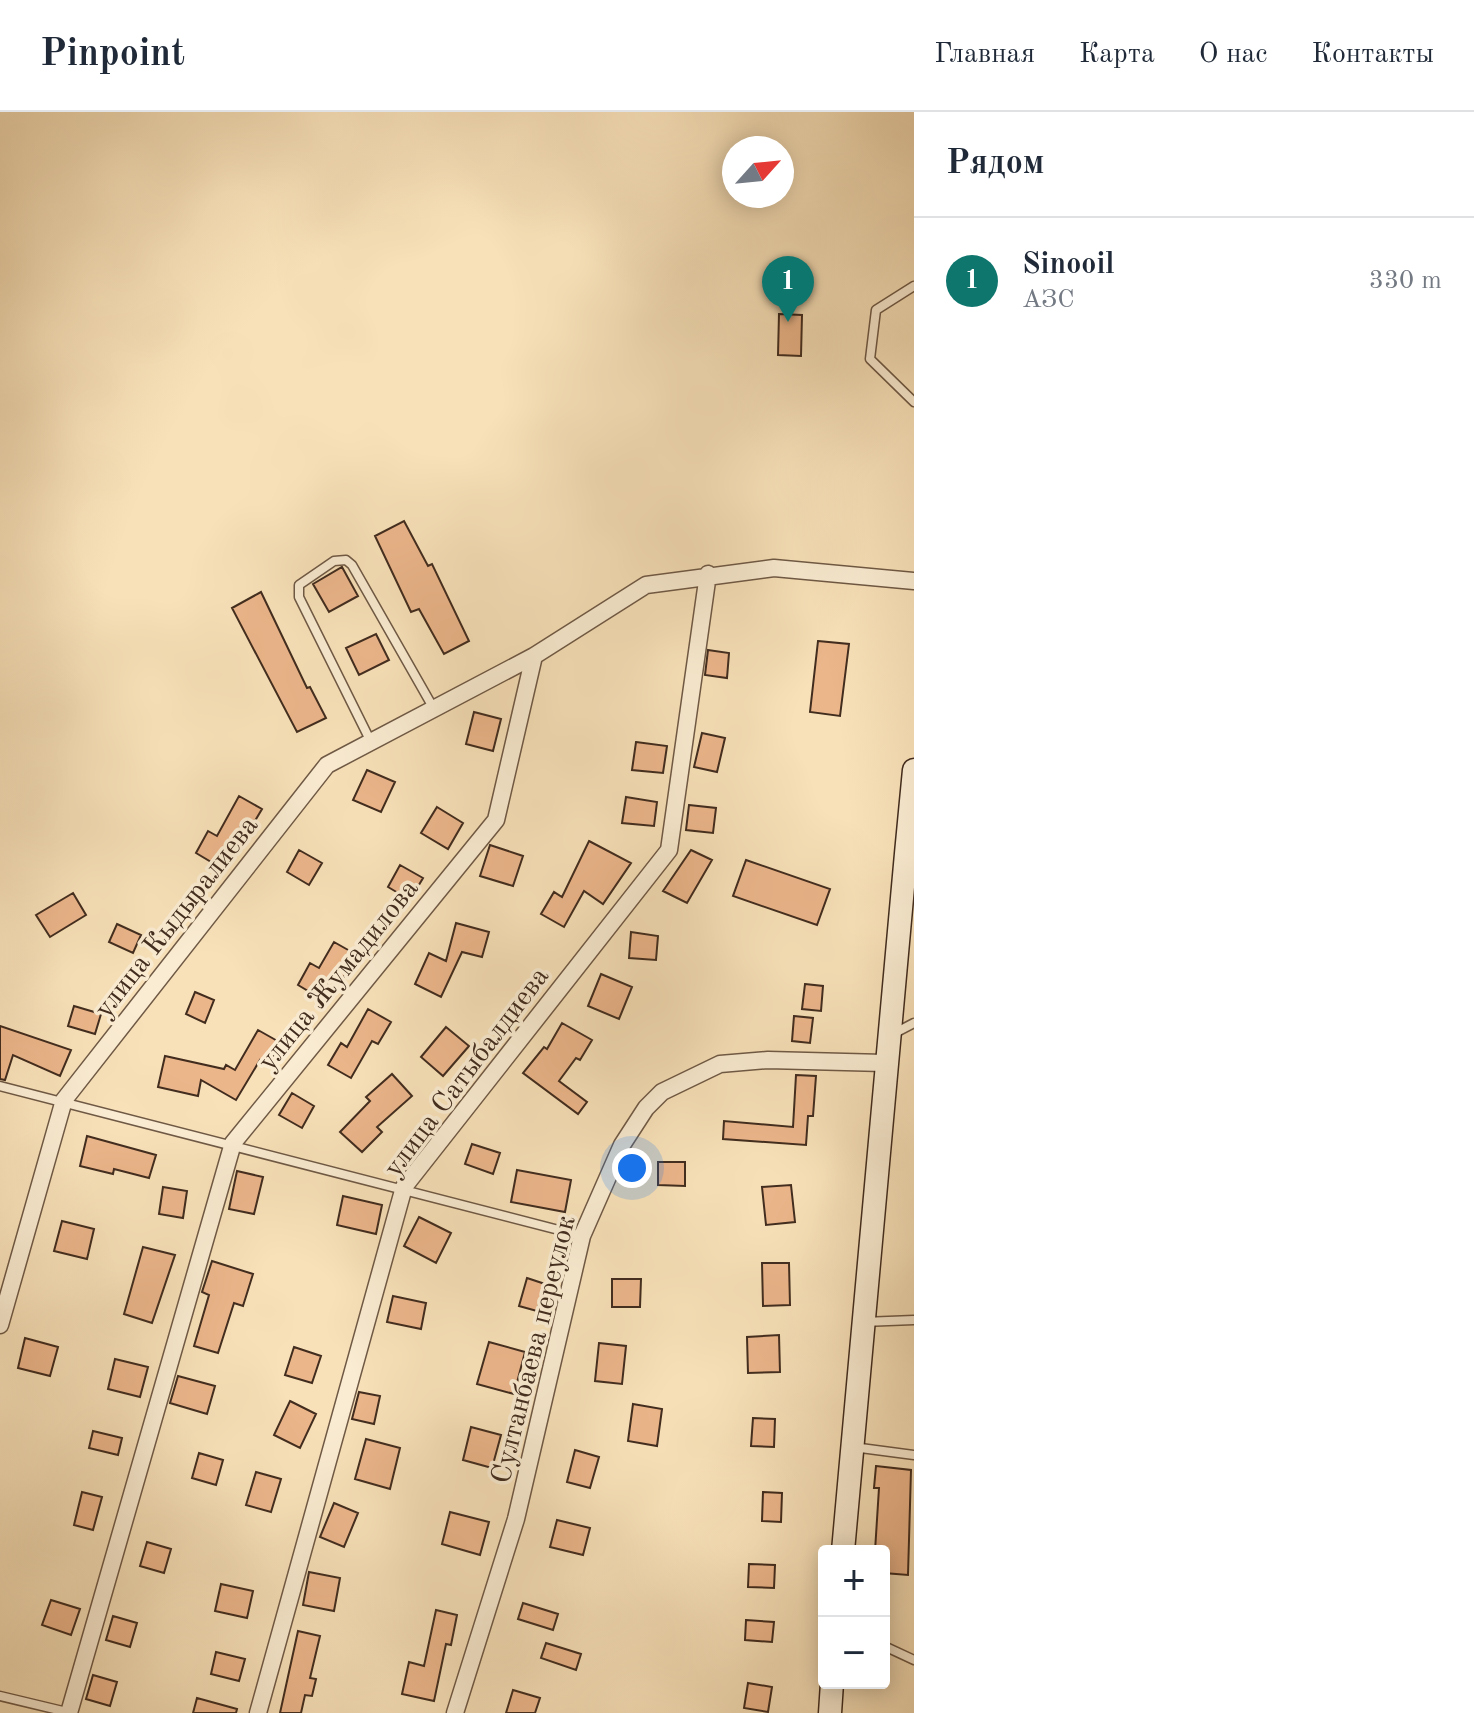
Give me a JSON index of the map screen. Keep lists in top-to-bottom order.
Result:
{
  "streets": {
    "street": [
      "улица Кыдыралиева",
      "улица Жумадилова",
      "улица Сатыбалдиева",
      "Султанбаева переулок"
    ]
  },
  "crossings": [
    ["улица Кыдыралиева", "улица Жумадилова"]
  ],
  "north": "top right",
  "page": {
    "header": "Pinpoint",
    "nav": [
      "Главная",
      "Карта",
      "О нас",
      "Контакты"
    ],
    "heading": "Рядом",
    "list": [
      {
        "mark": "1",
        "name": "Sinooil",
        "note": "АЗС",
        "value": "330 m"
      }
    ],
    "pins": "1",
    "map_buttons": ["+", "−"]
  }
}
